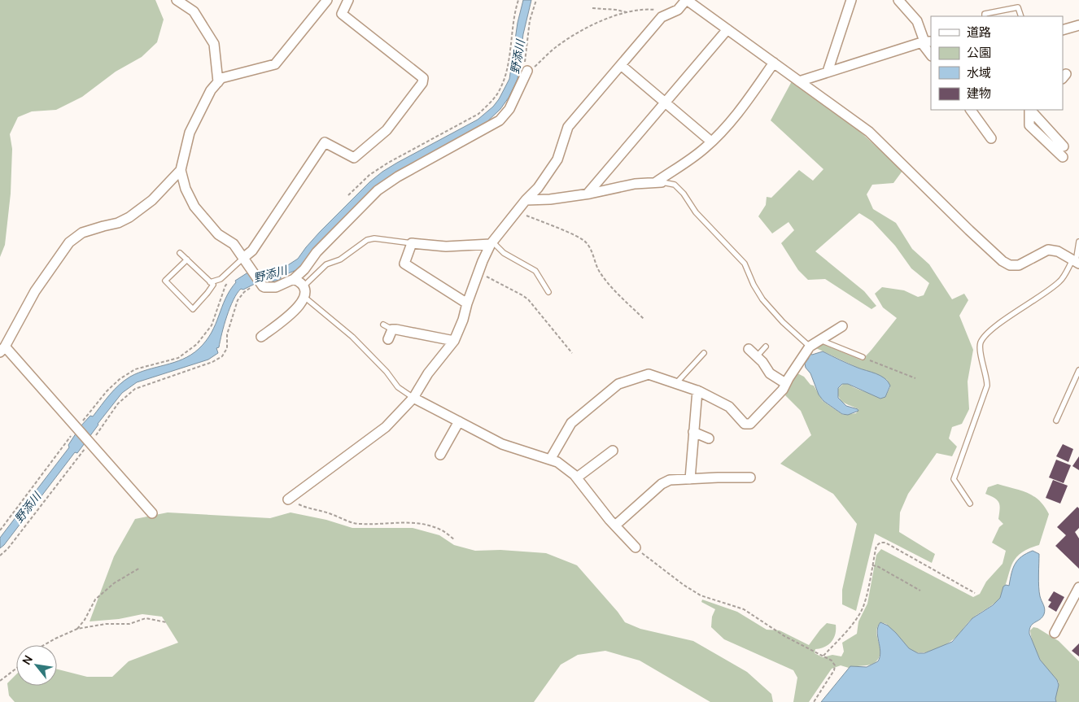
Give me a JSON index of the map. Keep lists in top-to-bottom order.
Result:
{
  "water": ["野添川"],
  "legend": [
    "道路",
    "公園",
    "水域",
    "建物"
  ],
  "north": "top left"
}
